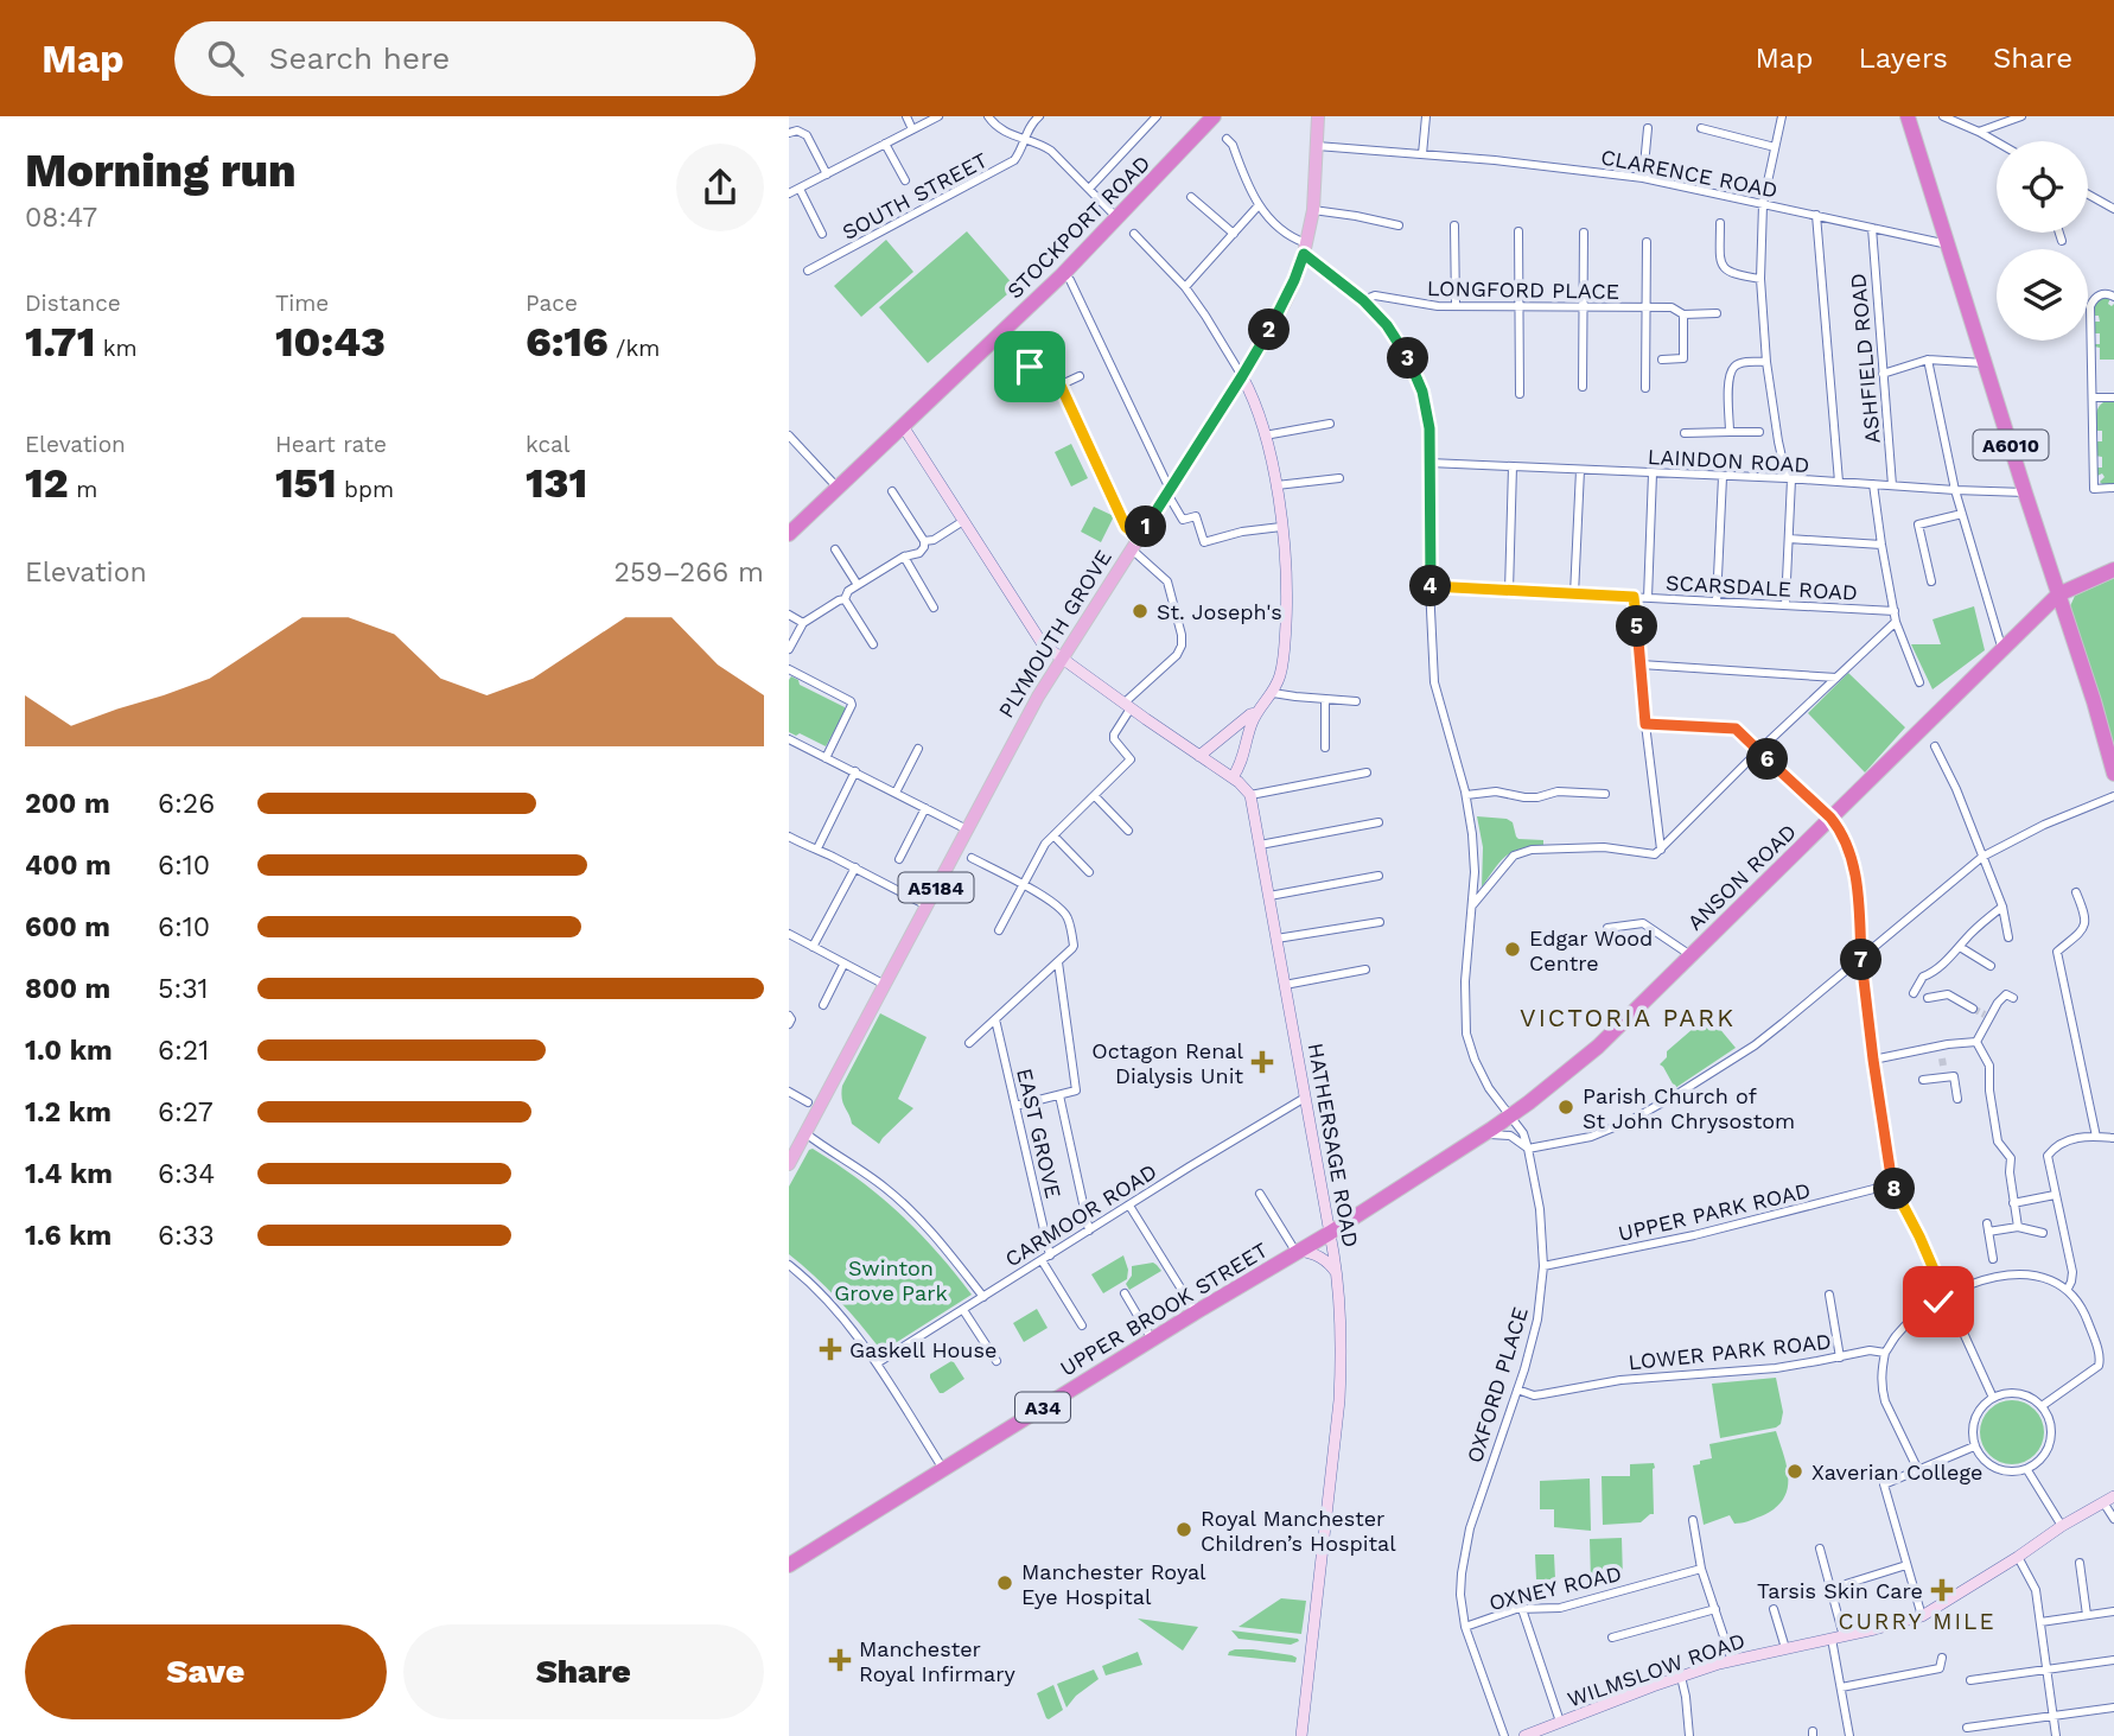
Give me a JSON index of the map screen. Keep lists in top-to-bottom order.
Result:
{
  "streets": {
    "highway": [
      "STOCKPORT ROAD",
      "A6010",
      "ANSON ROAD",
      "UPPER BROOK STREET",
      "A34"
    ],
    "main road": ["PLYMOUTH GROVE", "A5184"],
    "street": [
      "CLARENCE ROAD",
      "SOUTH STREET",
      "LONGFORD PLACE",
      "ASHFIELD ROAD",
      "LAINDON ROAD",
      "SCARSDALE ROAD",
      "EAST GROVE",
      "HATHERSAGE ROAD",
      "UPPER PARK ROAD",
      "CARMOOR ROAD",
      "LOWER PARK ROAD",
      "OXFORD PLACE",
      "OXNEY ROAD",
      "WILMSLOW ROAD"
    ]
  },
  "crossings": [
    ["CLARENCE ROAD", "ASHFIELD ROAD"],
    ["CLARENCE ROAD", "A6010"],
    ["CLARENCE ROAD", "PLYMOUTH GROVE"],
    ["LONGFORD PLACE", "OXFORD PLACE"],
    ["ASHFIELD ROAD", "LAINDON ROAD"],
    ["A6010", "LAINDON ROAD"],
    ["A6010", "ANSON ROAD"],
    ["A6010", "A34"],
    ["LAINDON ROAD", "OXFORD PLACE"],
    ["SCARSDALE ROAD", "OXFORD PLACE"],
    ["PLYMOUTH GROVE", "OXFORD PLACE"],
    ["ANSON ROAD", "UPPER BROOK STREET"],
    ["ANSON ROAD", "OXFORD PLACE"],
    ["ANSON ROAD", "A34"],
    ["EAST GROVE", "CARMOOR ROAD"],
    ["HATHERSAGE ROAD", "CARMOOR ROAD"],
    ["HATHERSAGE ROAD", "UPPER BROOK STREET"],
    ["UPPER PARK ROAD", "OXFORD PLACE"],
    ["LOWER PARK ROAD", "OXFORD PLACE"],
    ["OXFORD PLACE", "OXNEY ROAD"]
  ],
  "districts": ["VICTORIA PARK", "CURRY MILE"],
  "parks": ["Swinton Grove Park"],
  "places": {
    "other": [
      "St. Joseph's",
      "Edgar Wood Centre",
      "Parish Church of St John Chrysostom",
      "Xaverian College",
      "Royal Manchester Children’s Hospital",
      "Manchester Royal Eye Hospital"
    ],
    "health": [
      "Octagon Renal Dialysis Unit",
      "Gaskell House",
      "Tarsis Skin Care",
      "Manchester Royal Infirmary"
    ]
  },
  "page": {
    "header": "Map",
    "search": "Search here",
    "nav": ["Map", "Layers", "Share"],
    "heading": ["Morning run", "08:47"],
    "stats": [
      ["Distance", "1.71 km"],
      ["Time", "10:43"],
      ["Pace", "6:16 /km"],
      ["Elevation", "12 m"],
      ["Heart rate", "151 bpm"],
      ["kcal", "131"]
    ],
    "pins": [
      "2",
      "3",
      "1",
      "4",
      "5",
      "6",
      "7",
      "8"
    ],
    "chart": ["Elevation", "259–266 m"],
    "list": [
      {
        "name": "200 m",
        "note": "6:26"
      },
      {
        "name": "400 m",
        "note": "6:10"
      },
      {
        "name": "600 m",
        "note": "6:10"
      },
      {
        "name": "800 m",
        "note": "5:31"
      },
      {
        "name": "1.0 km",
        "note": "6:21"
      },
      {
        "name": "1.2 km",
        "note": "6:27"
      },
      {
        "name": "1.4 km",
        "note": "6:34"
      },
      {
        "name": "1.6 km",
        "note": "6:33"
      }
    ],
    "buttons": ["Save", "Share"]
  }
}
